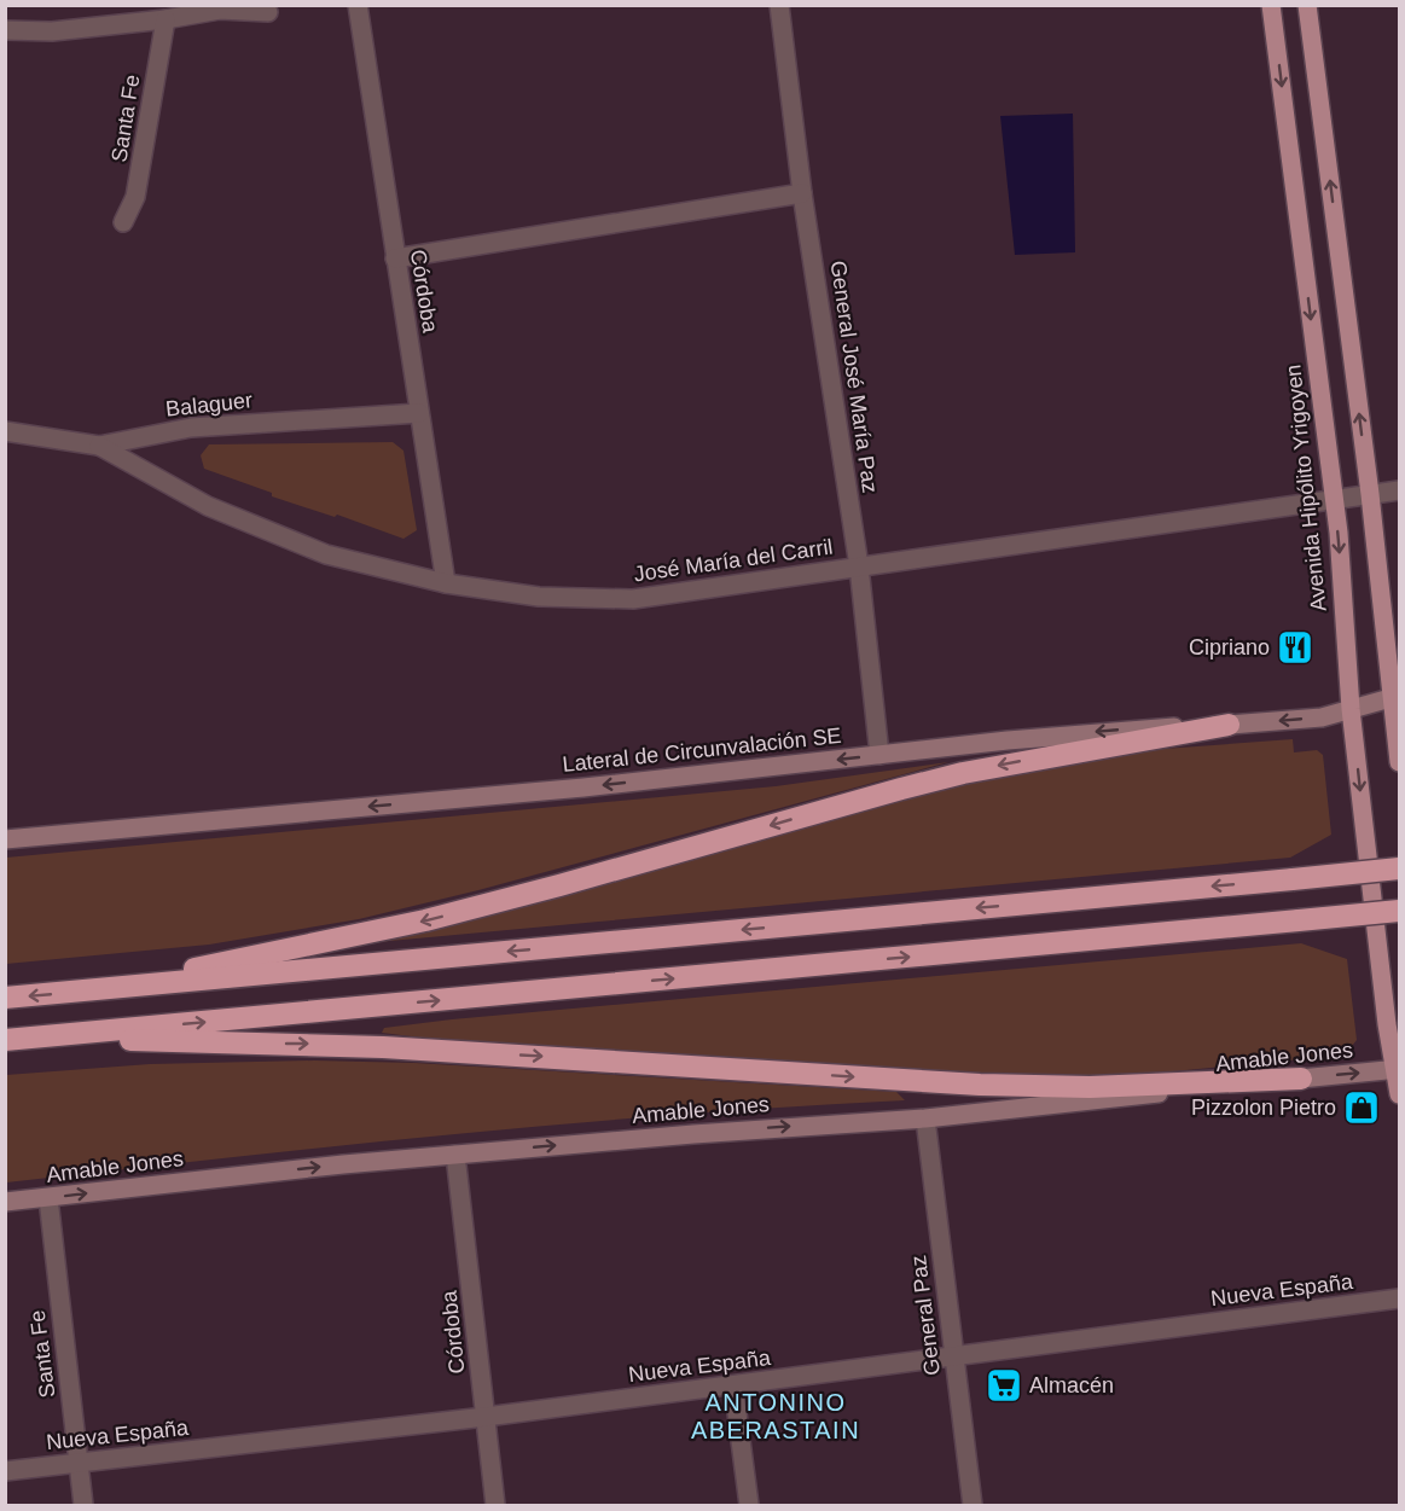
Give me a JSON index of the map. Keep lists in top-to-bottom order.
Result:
{
  "streets": {
    "main road": ["Avenida Hipólito Yrigoyen"],
    "street": [
      "Santa Fe",
      "Córdoba",
      "General José María Paz",
      "Balaguer",
      "José María del Carril",
      "Lateral de Circunvalación SE",
      "Amable Jones",
      "Nueva España",
      "General Paz"
    ]
  },
  "crossings": [
    ["Santa Fe", "Amable Jones"],
    ["Santa Fe", "Nueva España"],
    ["Córdoba", "Balaguer"],
    ["Córdoba", "José María del Carril"],
    ["Córdoba", "Amable Jones"],
    ["Córdoba", "Nueva España"],
    ["General José María Paz", "José María del Carril"],
    ["General José María Paz", "Lateral de Circunvalación SE"],
    ["Balaguer", "José María del Carril"],
    ["Avenida Hipólito Yrigoyen", "José María del Carril"],
    ["Avenida Hipólito Yrigoyen", "Lateral de Circunvalación SE"],
    ["Avenida Hipólito Yrigoyen", "Amable Jones"],
    ["Amable Jones", "General Paz"],
    ["Nueva España", "General Paz"]
  ],
  "one_way": ["Lateral de Circunvalación SE", "Amable Jones"],
  "districts": ["ANTONINO ABERASTAIN"],
  "places": {
    "restaurant": ["Cipriano"],
    "shop": ["Pizzolon Pietro"],
    "supermarket": ["Almacén"]
  }
}
